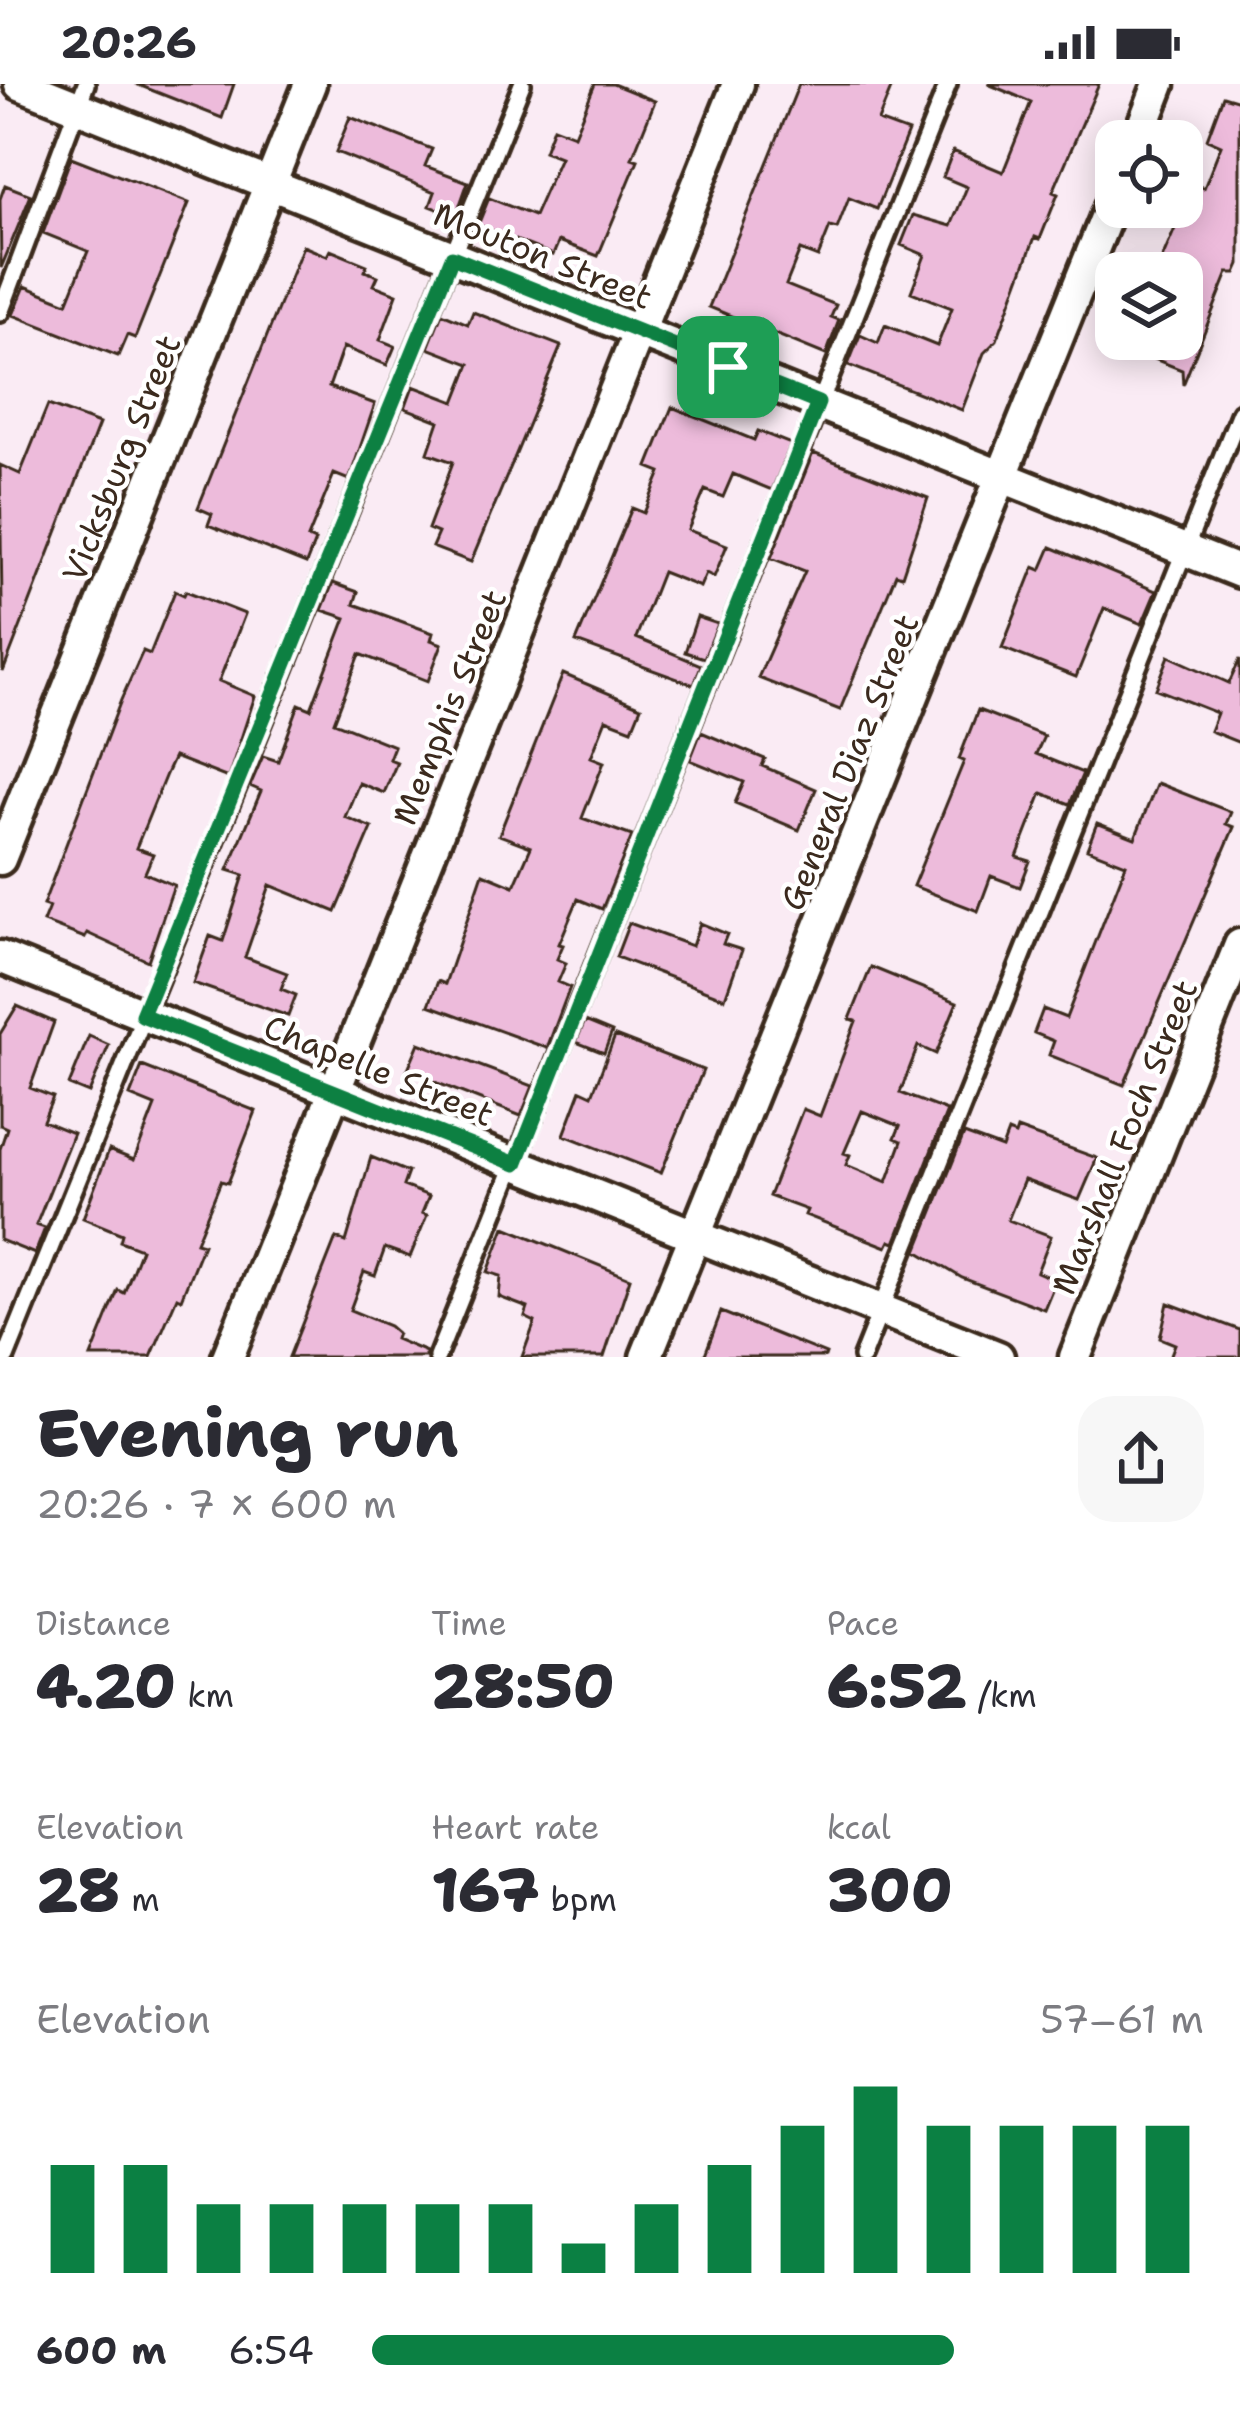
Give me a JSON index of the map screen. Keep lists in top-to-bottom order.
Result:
{
  "streets": {
    "street": [
      "Mouton Street",
      "Vicksburg Street",
      "Memphis Street",
      "General Diaz Street",
      "Chapelle Street",
      "Marshall Foch Street"
    ]
  },
  "crossings": [
    ["Mouton Street", "Vicksburg Street"],
    ["Mouton Street", "Memphis Street"],
    ["Mouton Street", "General Diaz Street"],
    ["Memphis Street", "Chapelle Street"],
    ["General Diaz Street", "Chapelle Street"]
  ],
  "page": {
    "status": "20:26",
    "heading": ["Evening run", "20:26 · 7 × 600 m"],
    "stats": [
      ["Distance", "4.20 km"],
      ["Time", "28:50"],
      ["Pace", "6:52 /km"],
      ["Elevation", "28 m"],
      ["Heart rate", "167 bpm"],
      ["kcal", "300"]
    ],
    "chart": ["Elevation", "57–61 m"],
    "list": [
      {
        "name": "600 m",
        "note": "6:54"
      }
    ]
  }
}
